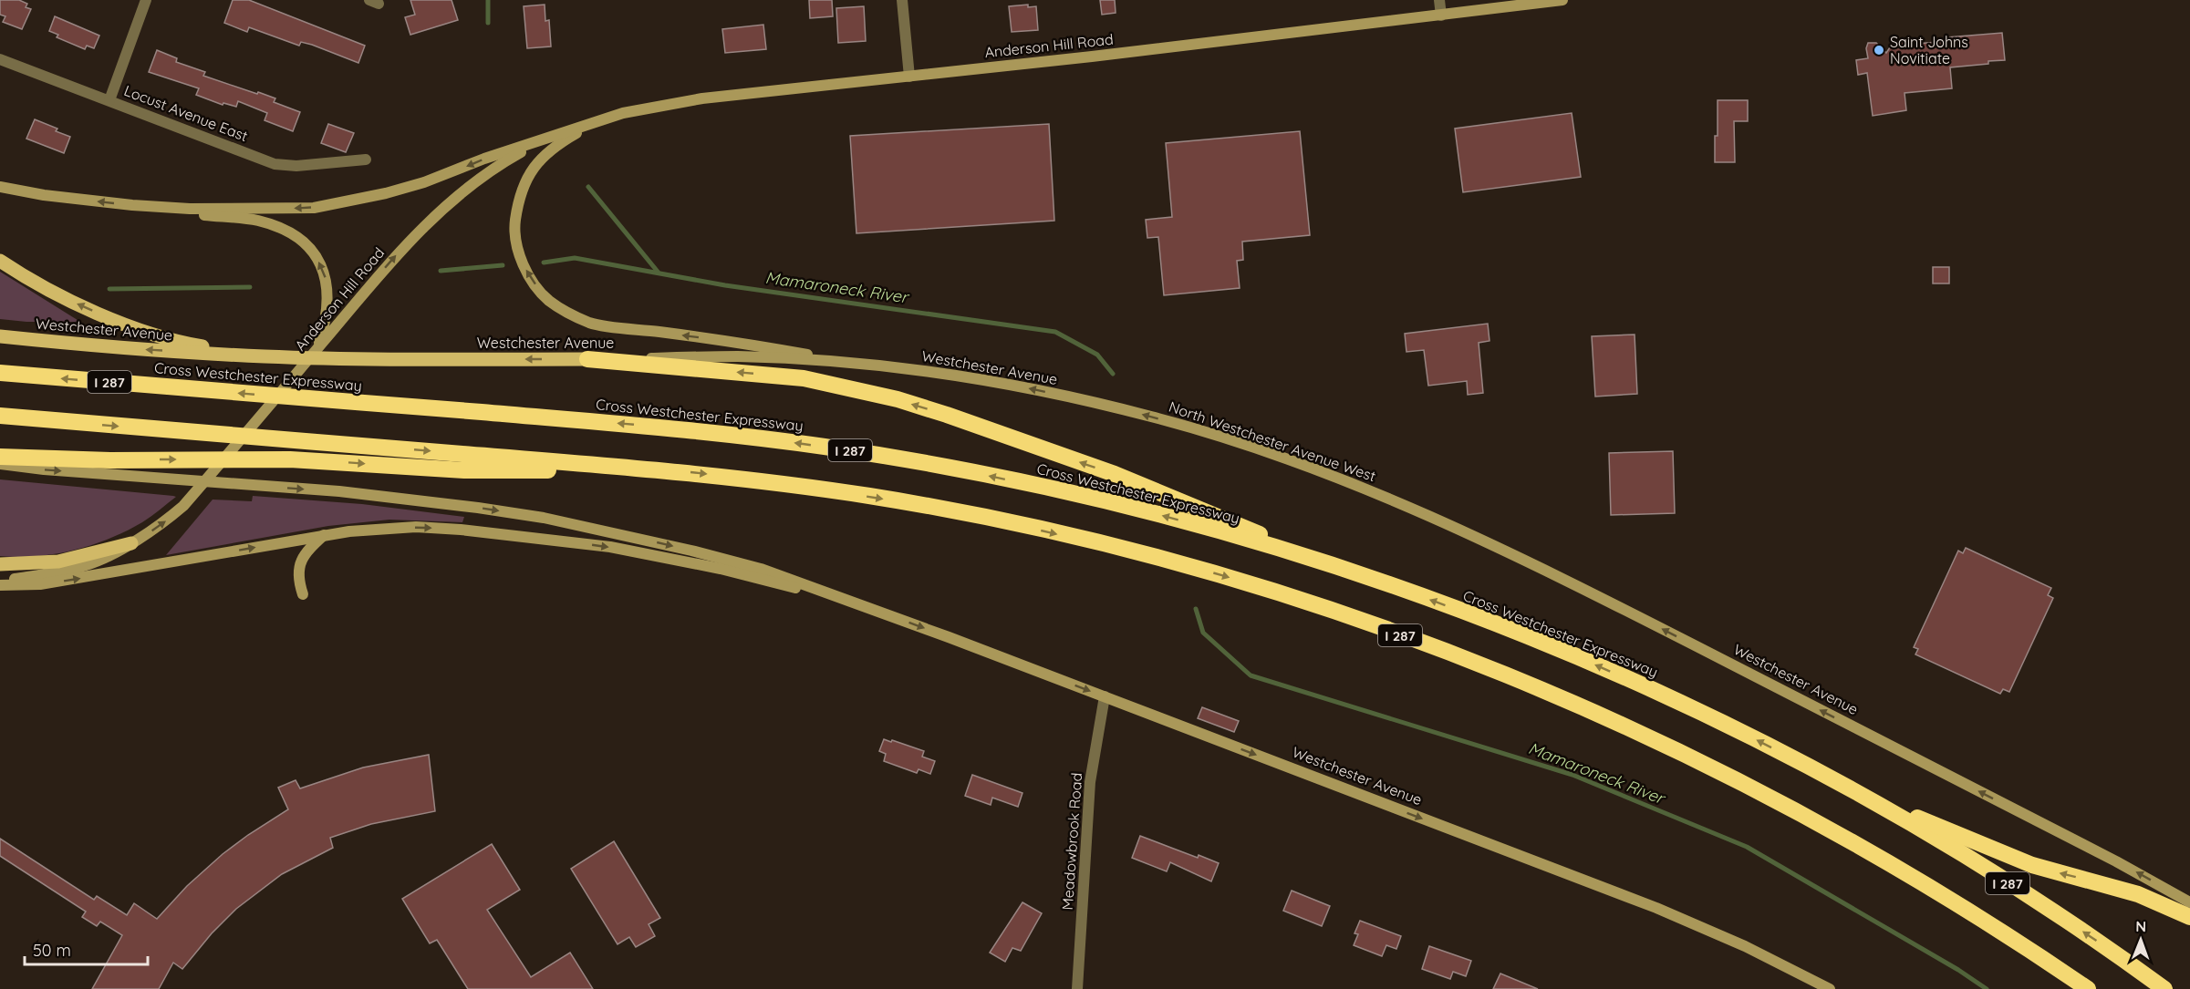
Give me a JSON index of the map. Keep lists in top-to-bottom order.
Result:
{
  "streets": {
    "highway": ["Cross Westchester Expressway", "I 287"],
    "main road": ["Anderson Hill Road", "Westchester Avenue", "North Westchester Avenue West"],
    "street": ["Locust Avenue East", "Meadowbrook Road"]
  },
  "crossings": [
    ["Westchester Avenue", "North Westchester Avenue West"],
    ["Westchester Avenue", "Meadowbrook Road"]
  ],
  "one_way": ["North Westchester Avenue West"],
  "water": ["Mamaroneck River"],
  "places": ["Saint Johns Novitiate"],
  "scale_bar": "50 m",
  "north": "top"
}
